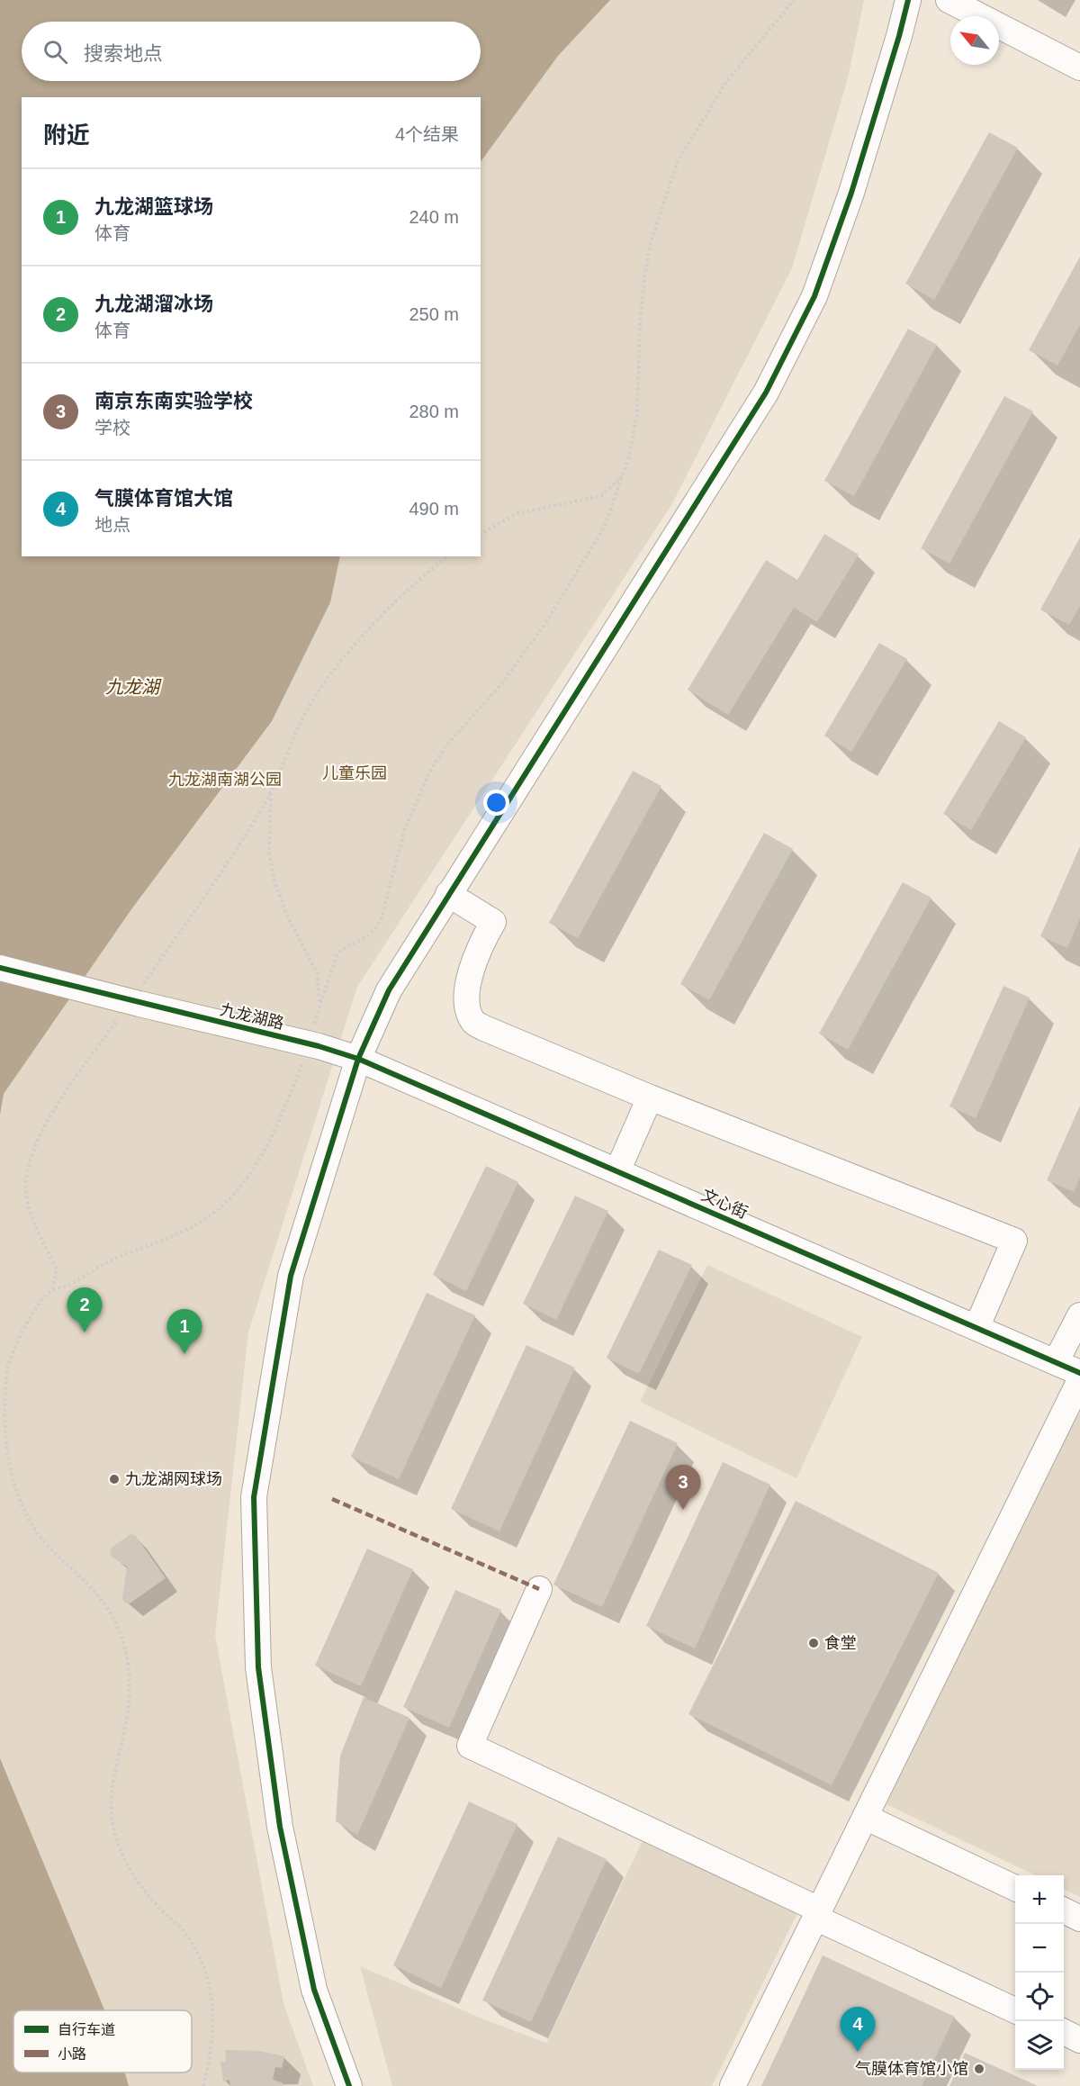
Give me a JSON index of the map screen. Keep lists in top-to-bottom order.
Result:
{
  "streets": {
    "street": ["九龙湖路", "文心街"]
  },
  "crossings": [
    ["九龙湖路", "文心街"]
  ],
  "water": ["九龙湖"],
  "parks": ["儿童乐园", "九龙湖南湖公园"],
  "places": ["九龙湖网球场", "食堂", "气膜体育馆小馆"],
  "legend": ["自行车道", "小路"],
  "north": "top left",
  "page": {
    "search": "搜索地点",
    "heading": ["附近", "4个结果"],
    "list": [
      {
        "mark": "1",
        "name": "九龙湖篮球场",
        "note": "体育",
        "value": "240 m"
      },
      {
        "mark": "2",
        "name": "九龙湖溜冰场",
        "note": "体育",
        "value": "250 m"
      },
      {
        "mark": "3",
        "name": "南京东南实验学校",
        "note": "学校",
        "value": "280 m"
      },
      {
        "mark": "4",
        "name": "气膜体育馆大馆",
        "note": "地点",
        "value": "490 m"
      }
    ],
    "pins": [
      "2",
      "1",
      "3",
      "4"
    ],
    "map_buttons": ["+", "−"]
  }
}
